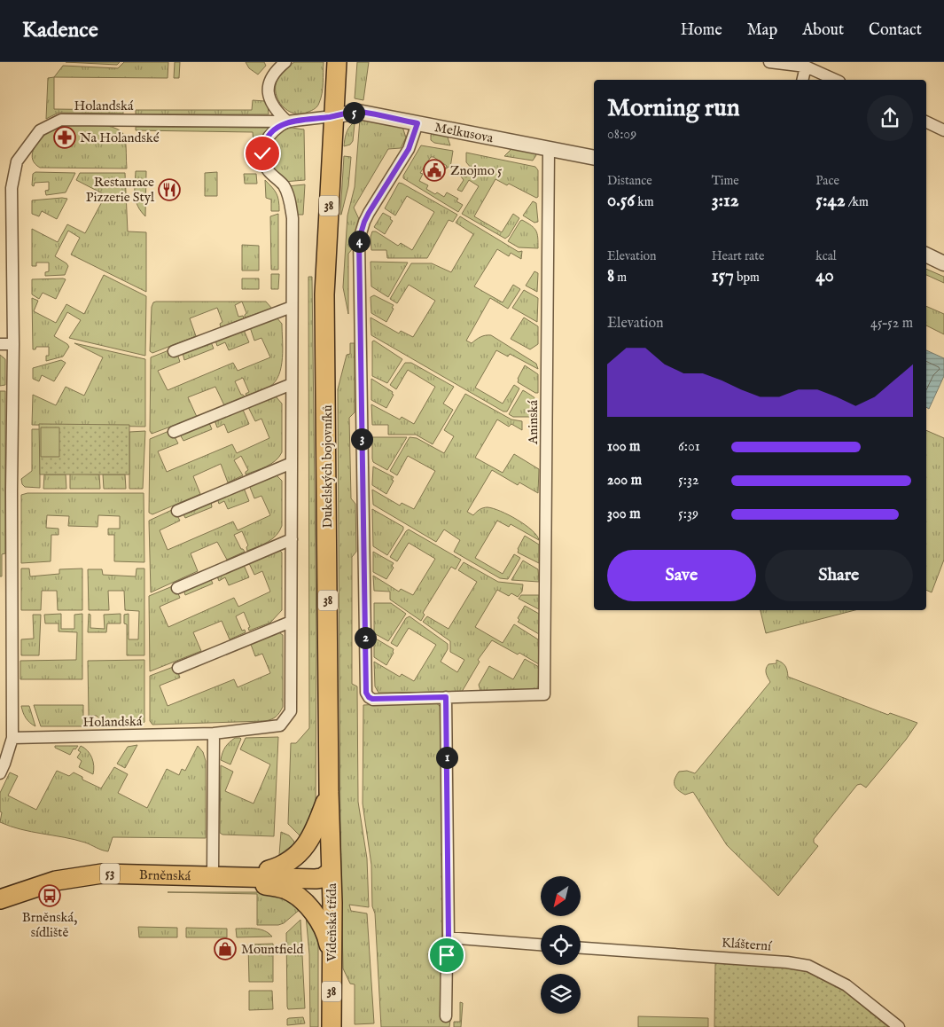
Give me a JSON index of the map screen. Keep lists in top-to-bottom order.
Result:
{
  "streets": {
    "main road": [
      "38",
      "Dukelských bojovníků",
      "53",
      "Brněnská",
      "Vídeňská třída"
    ],
    "street": [
      "Holandská",
      "Melkusova",
      "Aninská",
      "Klášterní"
    ]
  },
  "crossings": [
    ["Holandská", "Melkusova"],
    ["Holandská", "Dukelských bojovníků"],
    ["Melkusova", "Aninská"],
    ["Melkusova", "Dukelských bojovníků"],
    ["Dukelských bojovníků", "Brněnská"],
    ["Dukelských bojovníků", "Vídeňská třída"],
    ["Brněnská", "Vídeňská třída"]
  ],
  "places": {
    "pharmacy": ["Na Holandské"],
    "public building": ["Znojmo 5"],
    "restaurant": ["Restaurace Pizzerie Styl"],
    "bus stop": ["Brněnská, sídliště"],
    "shop": ["Mountfield"]
  },
  "north": "bottom left",
  "page": {
    "header": "Kadence",
    "nav": [
      "Home",
      "Map",
      "About",
      "Contact"
    ],
    "heading": ["Morning run", "08:09"],
    "pins": [
      "5",
      "4",
      "3",
      "2",
      "1"
    ],
    "stats": [
      ["Distance", "0.56 km"],
      ["Time", "3:12"],
      ["Pace", "5:42 /km"],
      ["Elevation", "8 m"],
      ["Heart rate", "157 bpm"],
      ["kcal", "40"]
    ],
    "chart": ["Elevation", "45–52 m"],
    "list": [
      {
        "name": "100 m",
        "note": "6:01"
      },
      {
        "name": "200 m",
        "note": "5:32"
      },
      {
        "name": "300 m",
        "note": "5:39"
      }
    ],
    "buttons": ["Save", "Share"]
  }
}
